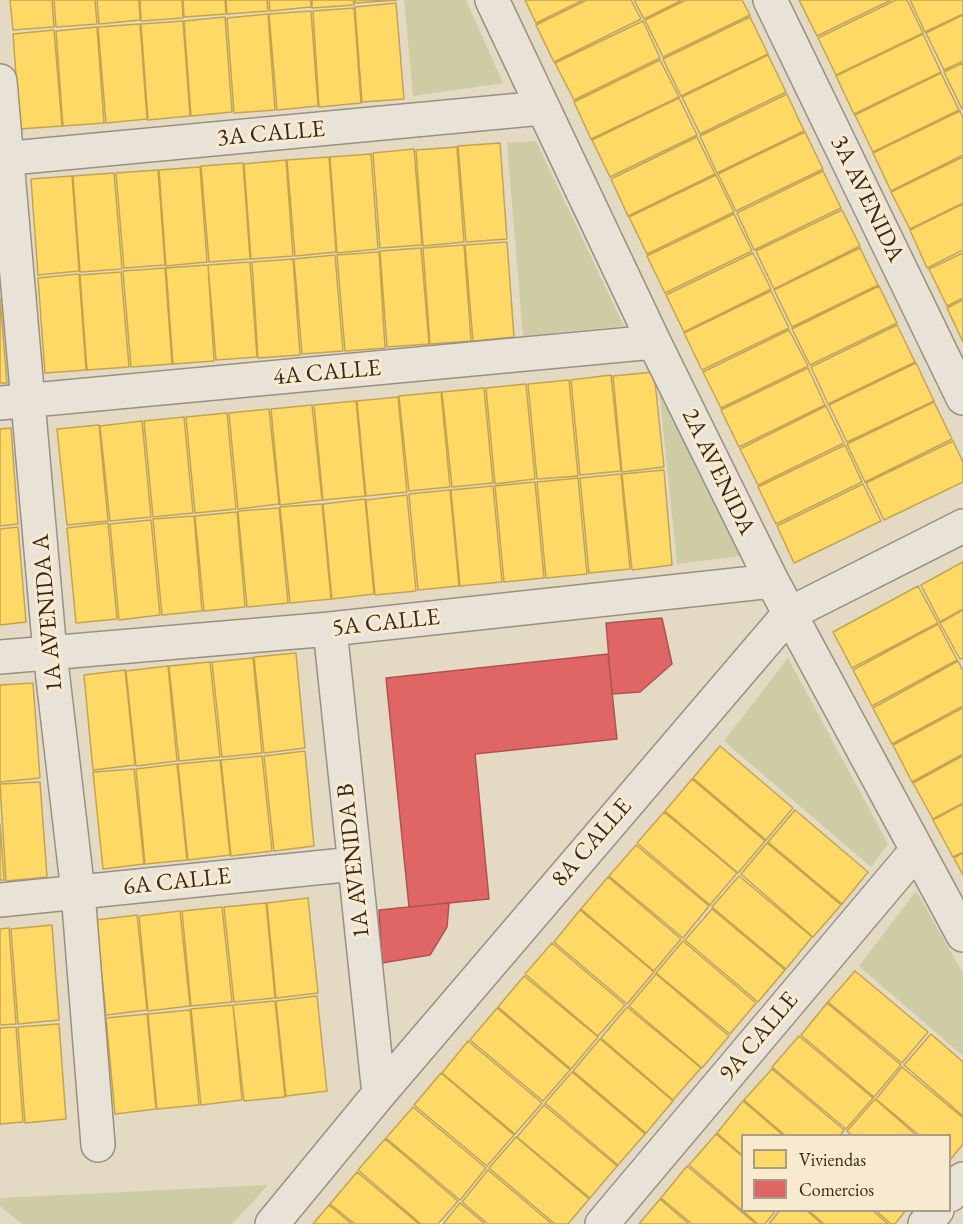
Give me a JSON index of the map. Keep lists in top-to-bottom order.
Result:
{
  "streets": {
    "street": [
      "3A CALLE",
      "3A AVENIDA",
      "4A CALLE",
      "2A AVENIDA",
      "1A AVENIDA A",
      "5A CALLE",
      "8A CALLE",
      "1A AVENIDA B",
      "6A CALLE",
      "9A CALLE"
    ]
  },
  "crossings": [
    ["3A CALLE", "2A AVENIDA"],
    ["3A CALLE", "1A AVENIDA A"],
    ["4A CALLE", "2A AVENIDA"],
    ["4A CALLE", "1A AVENIDA A"],
    ["2A AVENIDA", "5A CALLE"],
    ["2A AVENIDA", "8A CALLE"],
    ["2A AVENIDA", "9A CALLE"],
    ["1A AVENIDA A", "5A CALLE"],
    ["1A AVENIDA A", "6A CALLE"],
    ["5A CALLE", "1A AVENIDA B"],
    ["8A CALLE", "1A AVENIDA B"],
    ["1A AVENIDA B", "6A CALLE"]
  ],
  "legend": ["Viviendas", "Comercios"]
}
